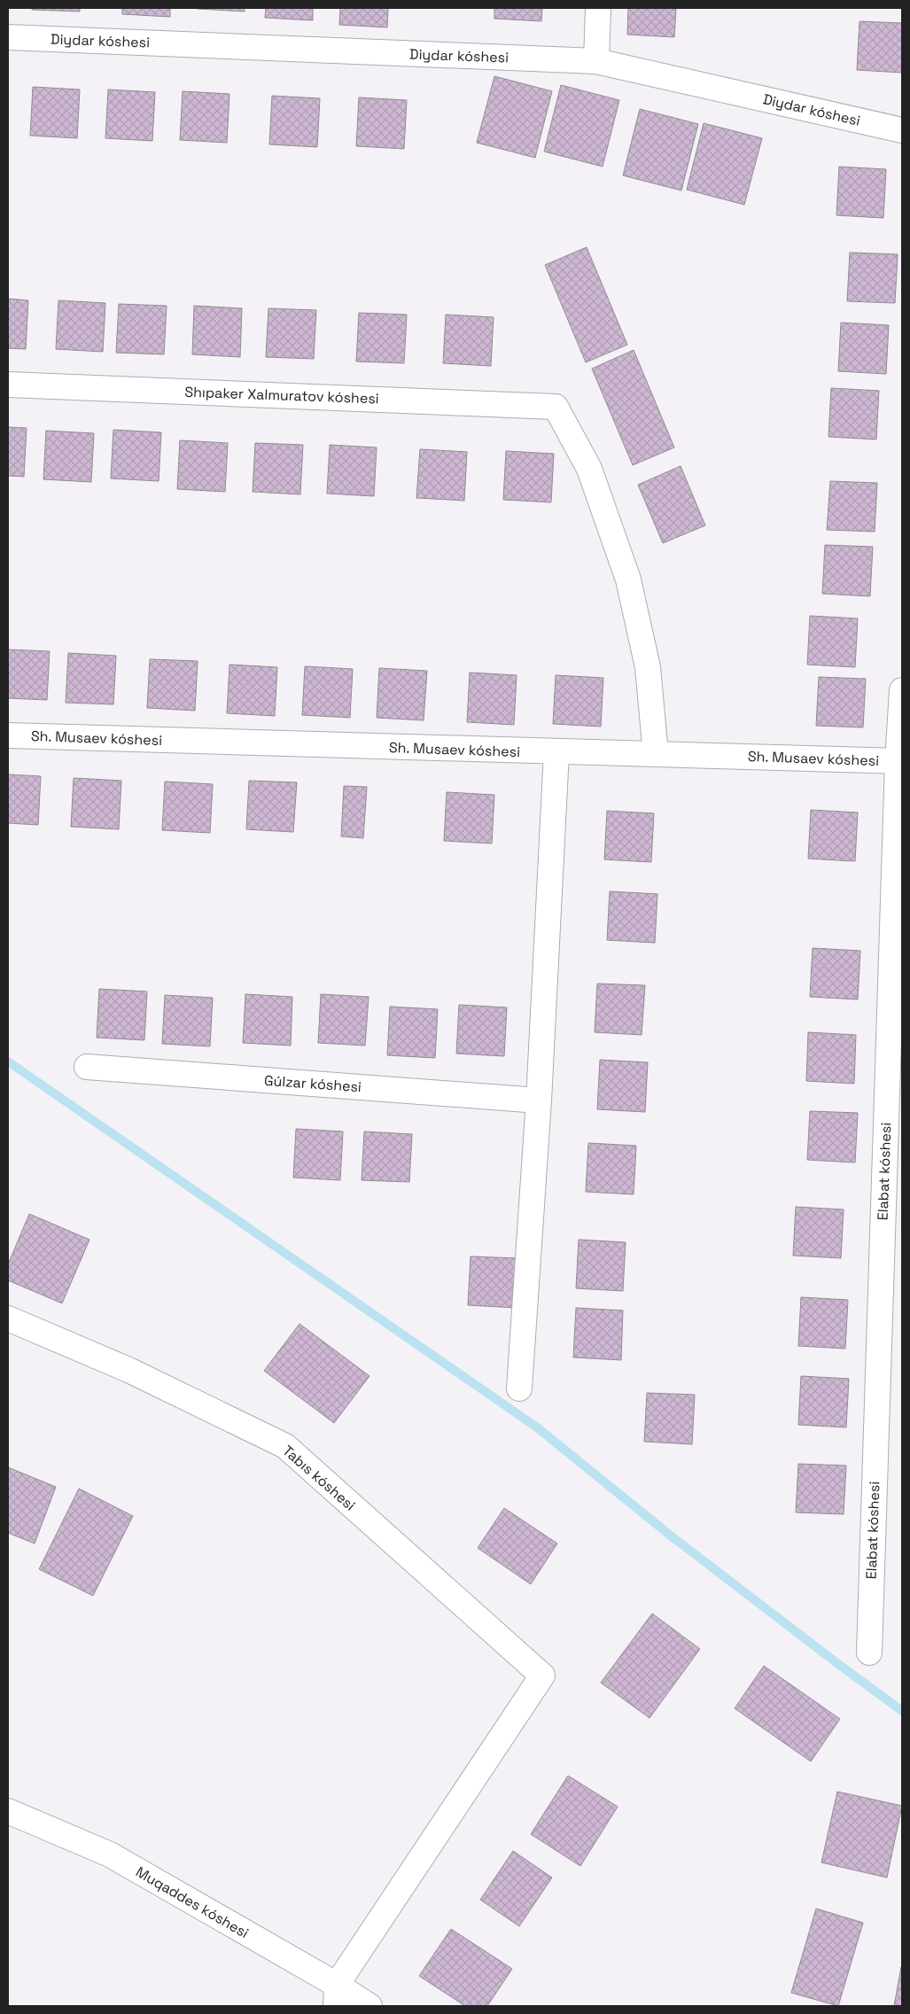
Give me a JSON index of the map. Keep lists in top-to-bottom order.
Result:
{
  "streets": {
    "street": [
      "Diydar kóshesi",
      "Shıpaker Xalmuratov kóshesi",
      "Sh. Musaev kóshesi",
      "Gúlzar kóshesi",
      "Elabat kóshesi",
      "Tabıs kóshesi",
      "Muqaddes kóshesi"
    ]
  },
  "crossings": [
    ["Shıpaker Xalmuratov kóshesi", "Sh. Musaev kóshesi"],
    ["Sh. Musaev kóshesi", "Elabat kóshesi"],
    ["Tabıs kóshesi", "Muqaddes kóshesi"]
  ]
}
